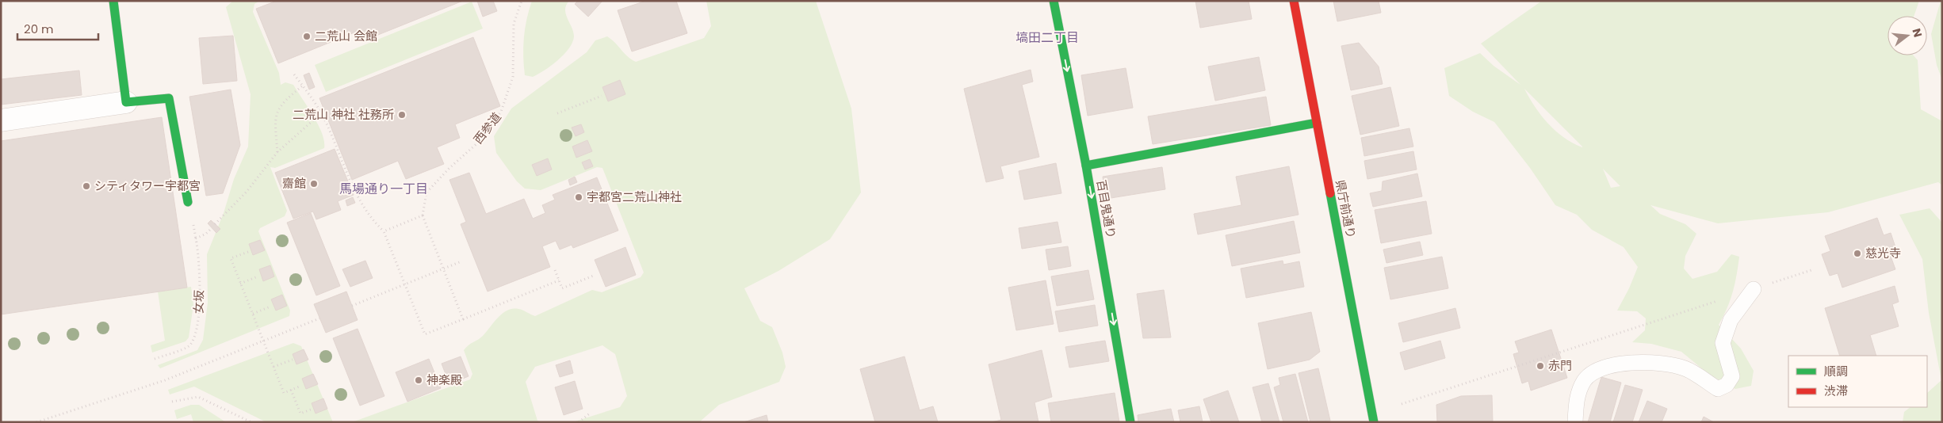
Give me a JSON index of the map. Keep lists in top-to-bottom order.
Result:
{
  "streets": {
    "street": ["百目鬼通り", "県庁前通り"],
    "path": ["西参道", "女坂"]
  },
  "one_way": ["百目鬼通り"],
  "districts": ["塙田二丁目", "馬場通り一丁目"],
  "places": [
    "二荒山 会館",
    "二荒山 神社 社務所",
    "齋館",
    "シティタワー宇都宮",
    "宇都宮二荒山神社",
    "慈光寺",
    "赤門",
    "神楽殿"
  ],
  "legend": ["順調", "渋滞"],
  "scale_bar": "20 m",
  "north": "right"
}
